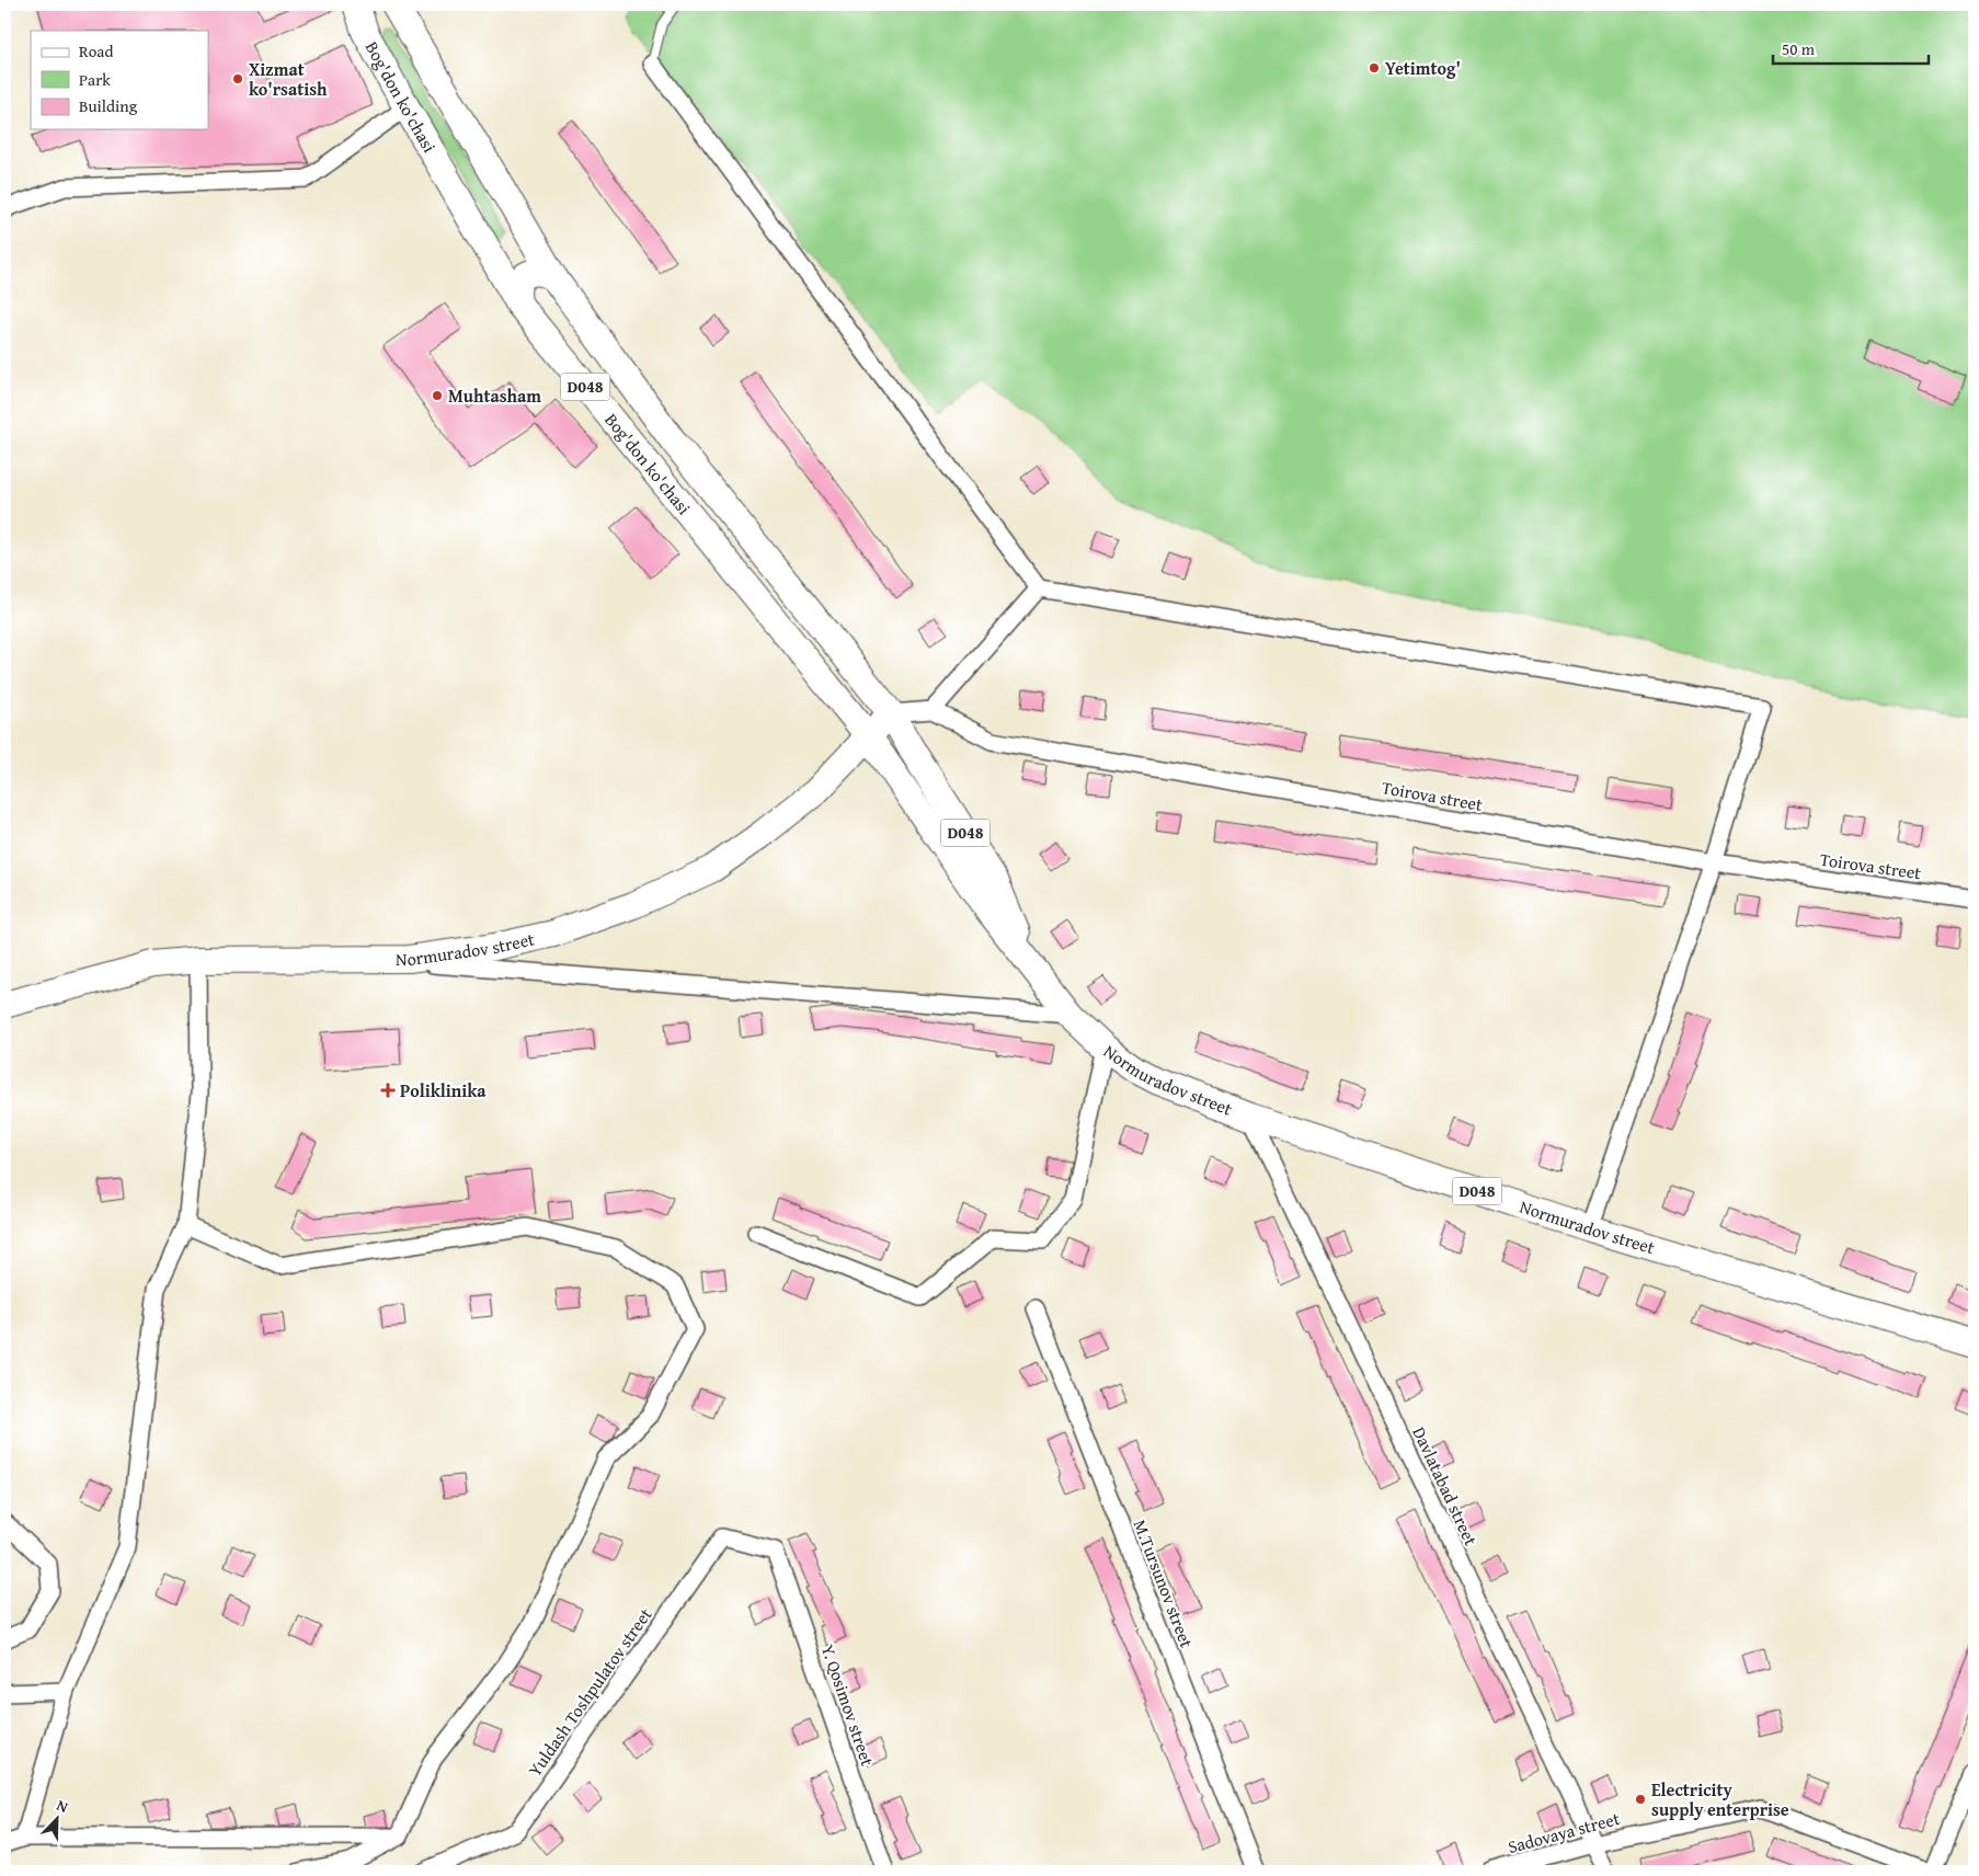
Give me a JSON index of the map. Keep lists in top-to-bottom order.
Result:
{
  "streets": {
    "main road": ["Bog'don ko'chasi", "D048", "Normuradov street"],
    "street": [
      "Toirova street",
      "Davlatabad street",
      "M.Tursunov street",
      "Yuldash Toshpulatov street",
      "Y. Qosimov street",
      "Sadovaya street"
    ]
  },
  "crossings": [
    ["Bog'don ko'chasi", "Normuradov street"],
    ["Normuradov street", "Davlatabad street"],
    ["Davlatabad street", "Sadovaya street"],
    ["Yuldash Toshpulatov street", "Y. Qosimov street"]
  ],
  "places": {
    "other": [
      "Yetimtog'",
      "Xizmat ko'rsatish",
      "Muhtasham",
      "Electricity supply enterprise"
    ],
    "health": ["Poliklinika"]
  },
  "legend": ["Road", "Park", "Building"],
  "scale_bar": "50 m",
  "north": "top right"
}
